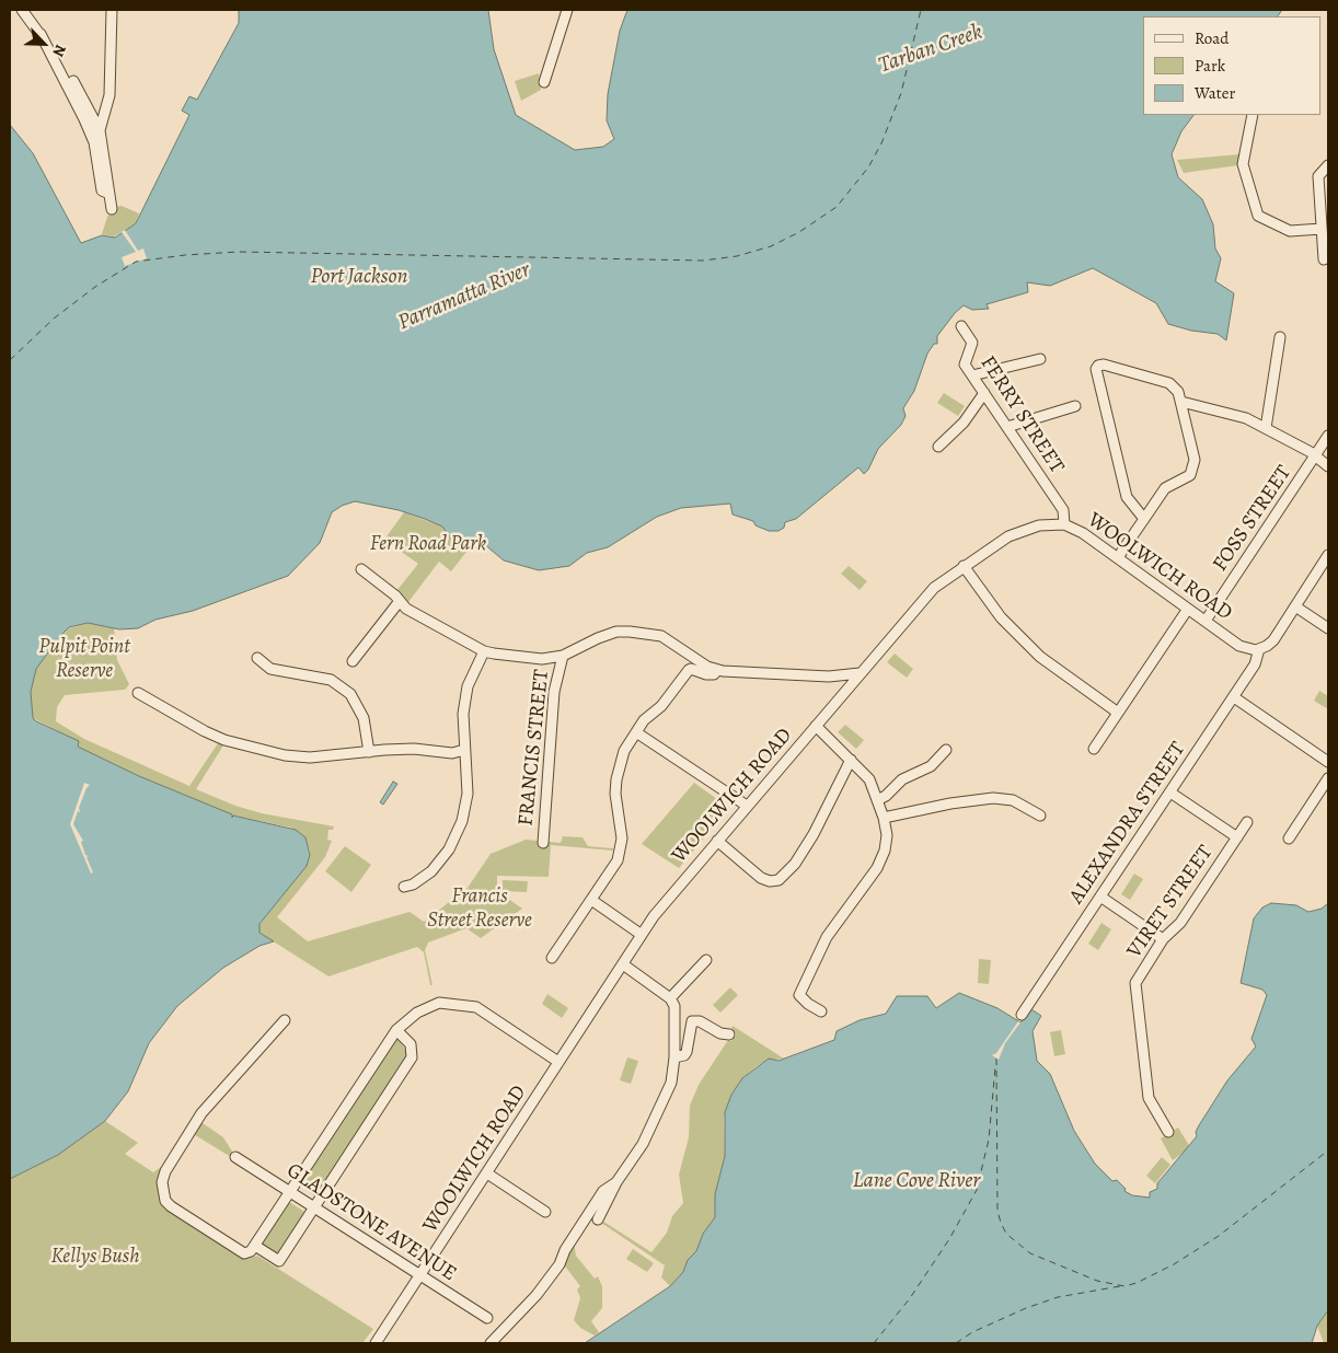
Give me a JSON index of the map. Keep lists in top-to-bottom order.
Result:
{
  "streets": {
    "street": [
      "FERRY STREET",
      "FOSS STREET",
      "WOOLWICH ROAD",
      "FRANCIS STREET",
      "ALEXANDRA STREET",
      "VIRET STREET",
      "GLADSTONE AVENUE"
    ]
  },
  "crossings": [
    ["FERRY STREET", "WOOLWICH ROAD"],
    ["FOSS STREET", "WOOLWICH ROAD"],
    ["WOOLWICH ROAD", "ALEXANDRA STREET"],
    ["WOOLWICH ROAD", "GLADSTONE AVENUE"]
  ],
  "water": [
    "Tarban Creek",
    "Port Jackson",
    "Parramatta River",
    "Lane Cove River"
  ],
  "parks": [
    "Fern Road Park",
    "Pulpit Point Reserve",
    "Francis Street Reserve",
    "Kellys Bush"
  ],
  "legend": ["Road", "Park", "Water"],
  "north": "bottom right"
}
